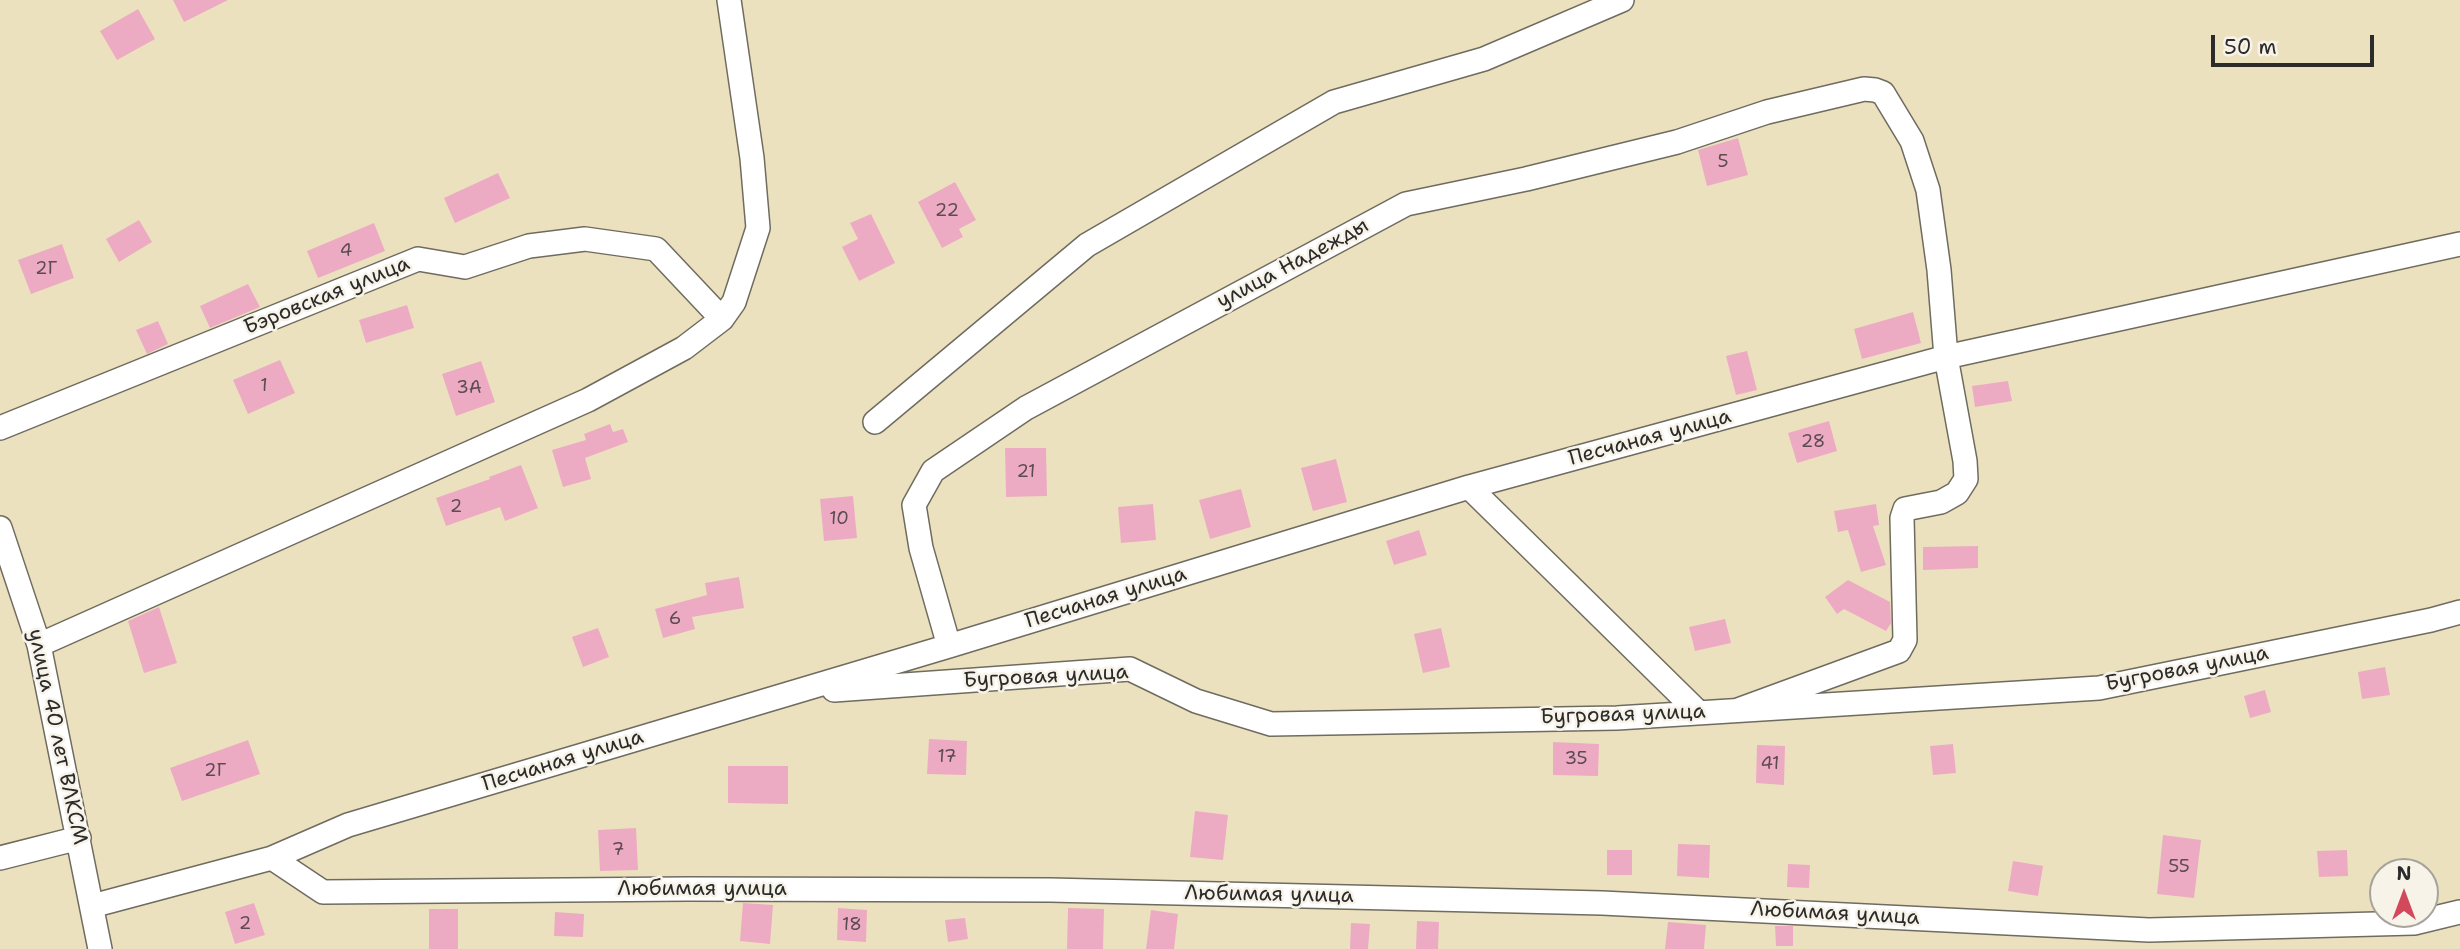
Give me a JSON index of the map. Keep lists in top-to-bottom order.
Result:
{
  "streets": {
    "street": [
      "улица Надежды",
      "Бэровская улица",
      "Песчаная улица",
      "Бугровая улица",
      "улица 40 лет ВЛКСМ",
      "Любимая улица"
    ]
  },
  "crossings": [
    ["улица Надежды", "Песчаная улица"],
    ["Песчаная улица", "Бугровая улица"],
    ["Песчаная улица", "Любимая улица"]
  ],
  "house_numbers": [
    "5",
    "22",
    "4",
    "2Г",
    "1",
    "3А",
    "28",
    "21",
    "2",
    "10",
    "6",
    "17",
    "35",
    "41",
    "2Г",
    "7",
    "55",
    "2",
    "18"
  ],
  "scale_bar": "50 m",
  "north": "top"
}
